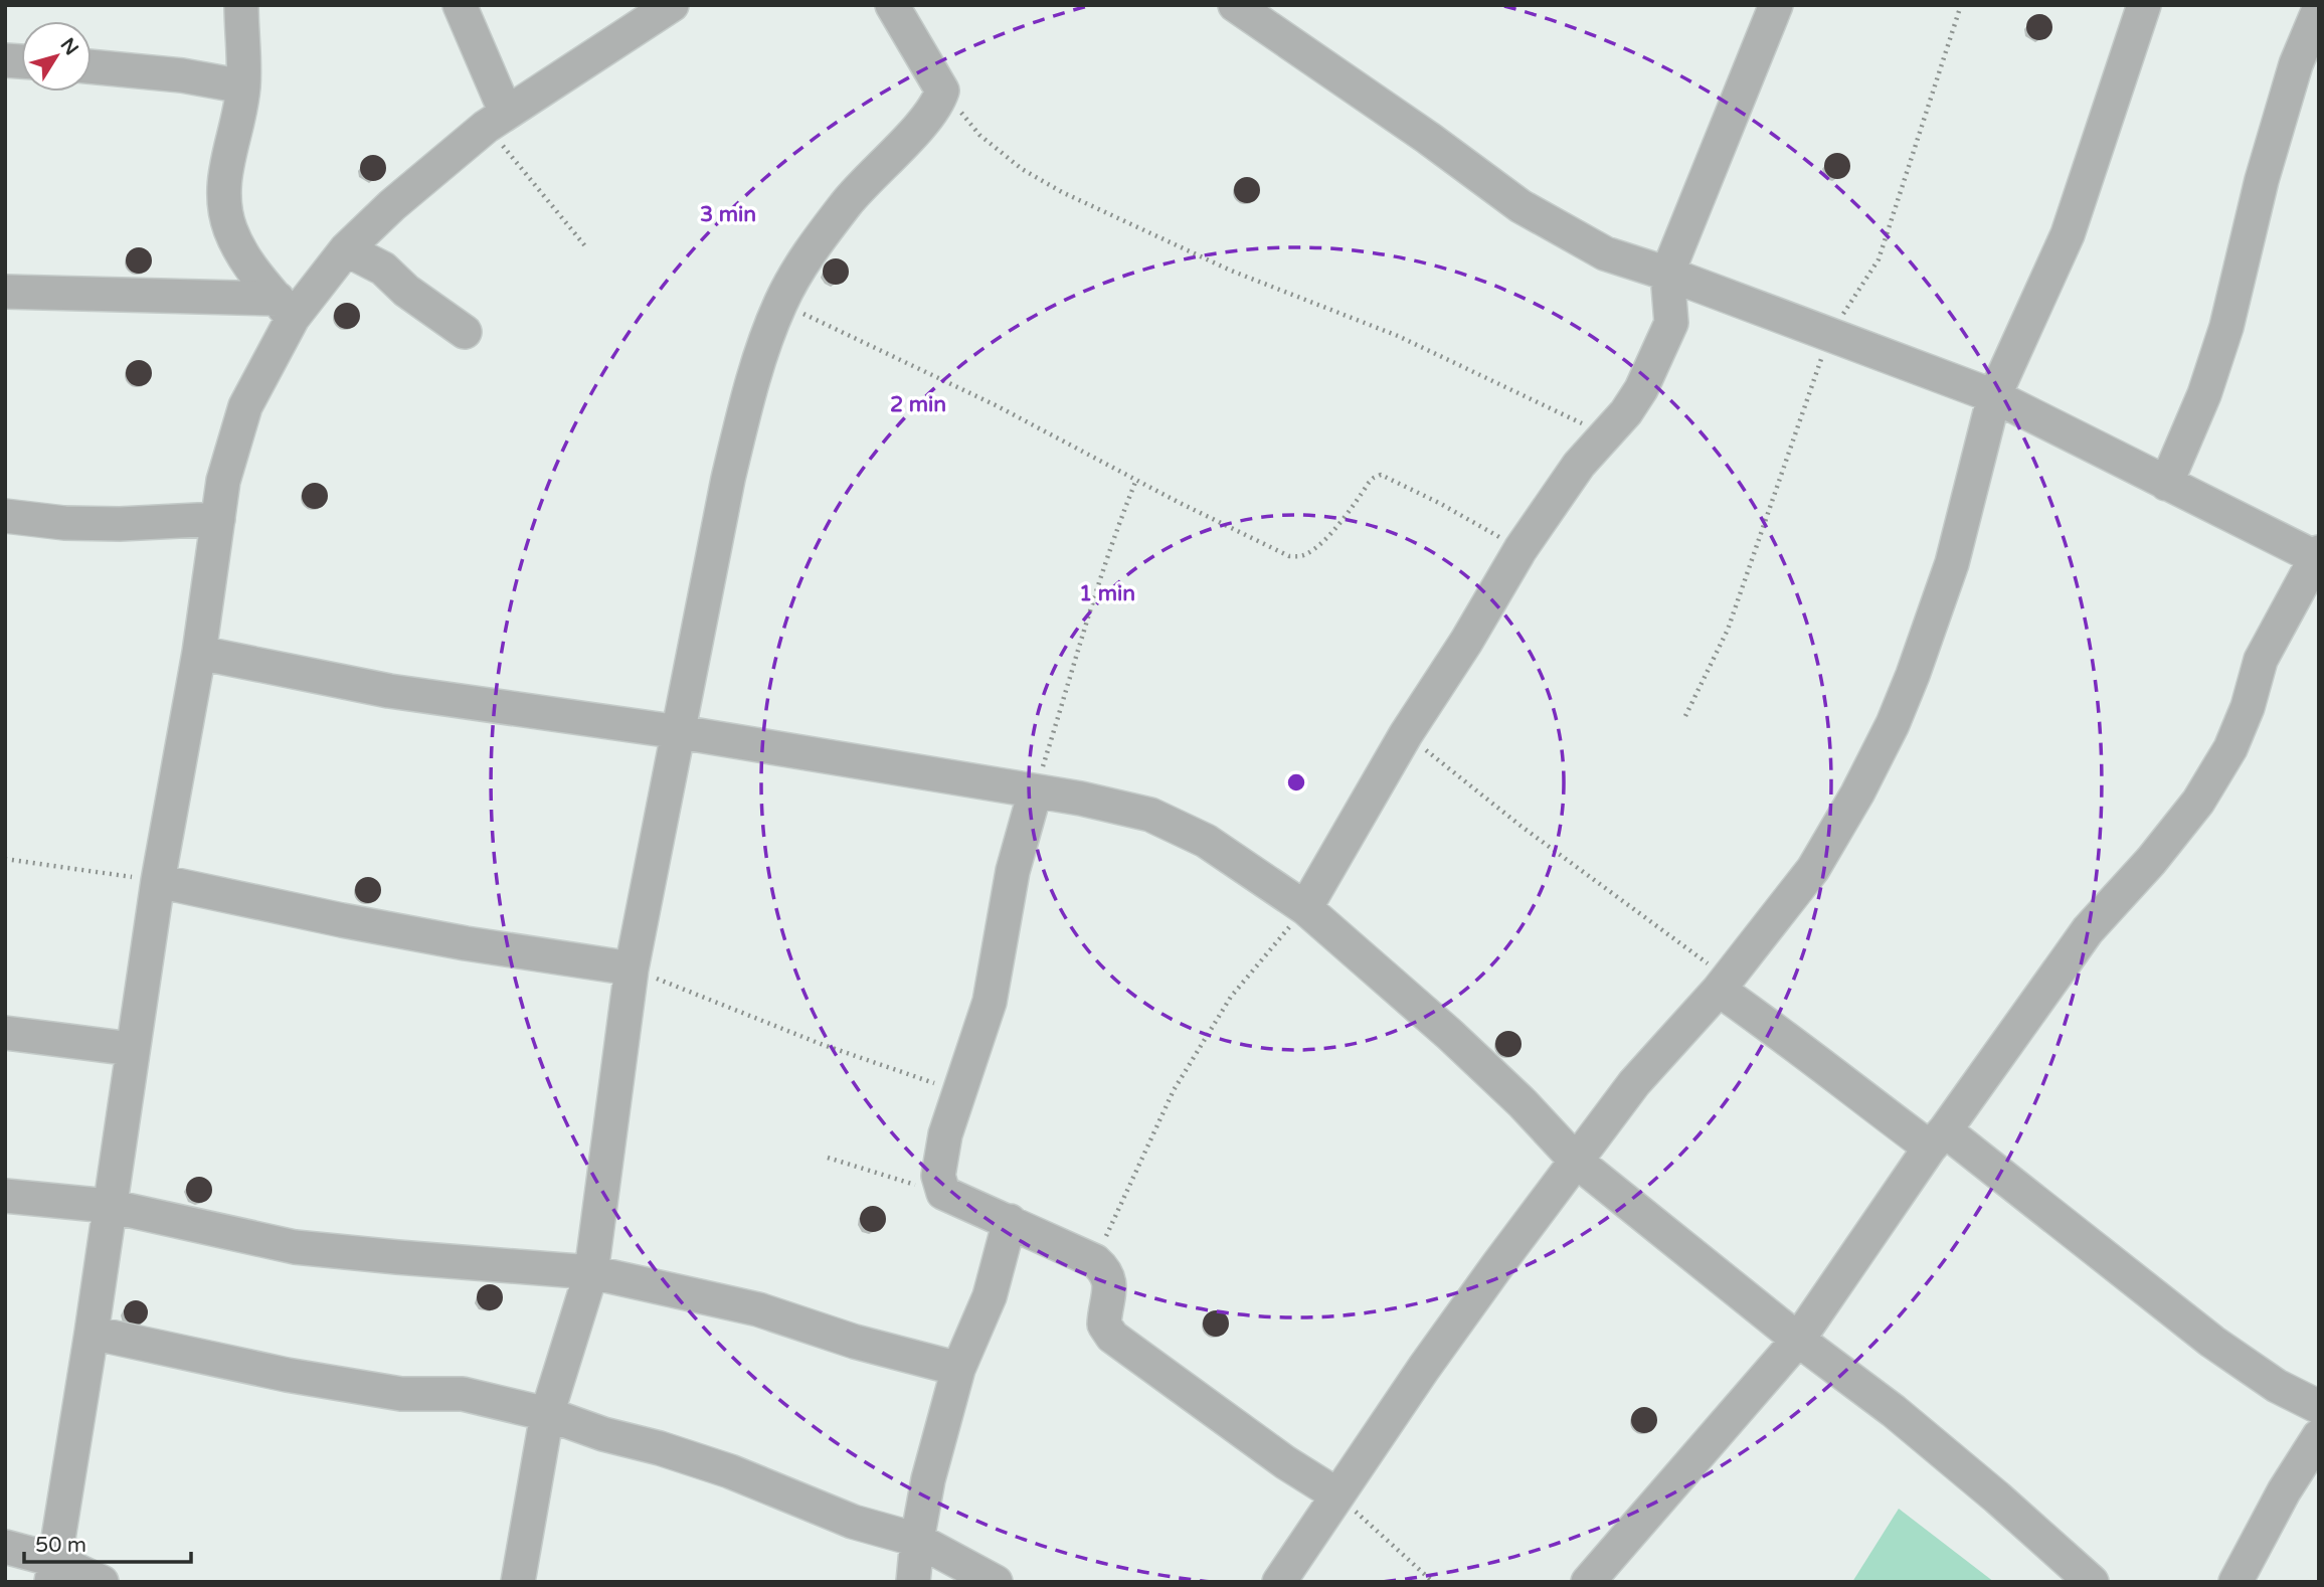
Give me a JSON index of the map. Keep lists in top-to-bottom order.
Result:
{
  "scale_bar": "50 m",
  "north": "top right",
  "rings": ["3 min", "2 min", "1 min"]
}
